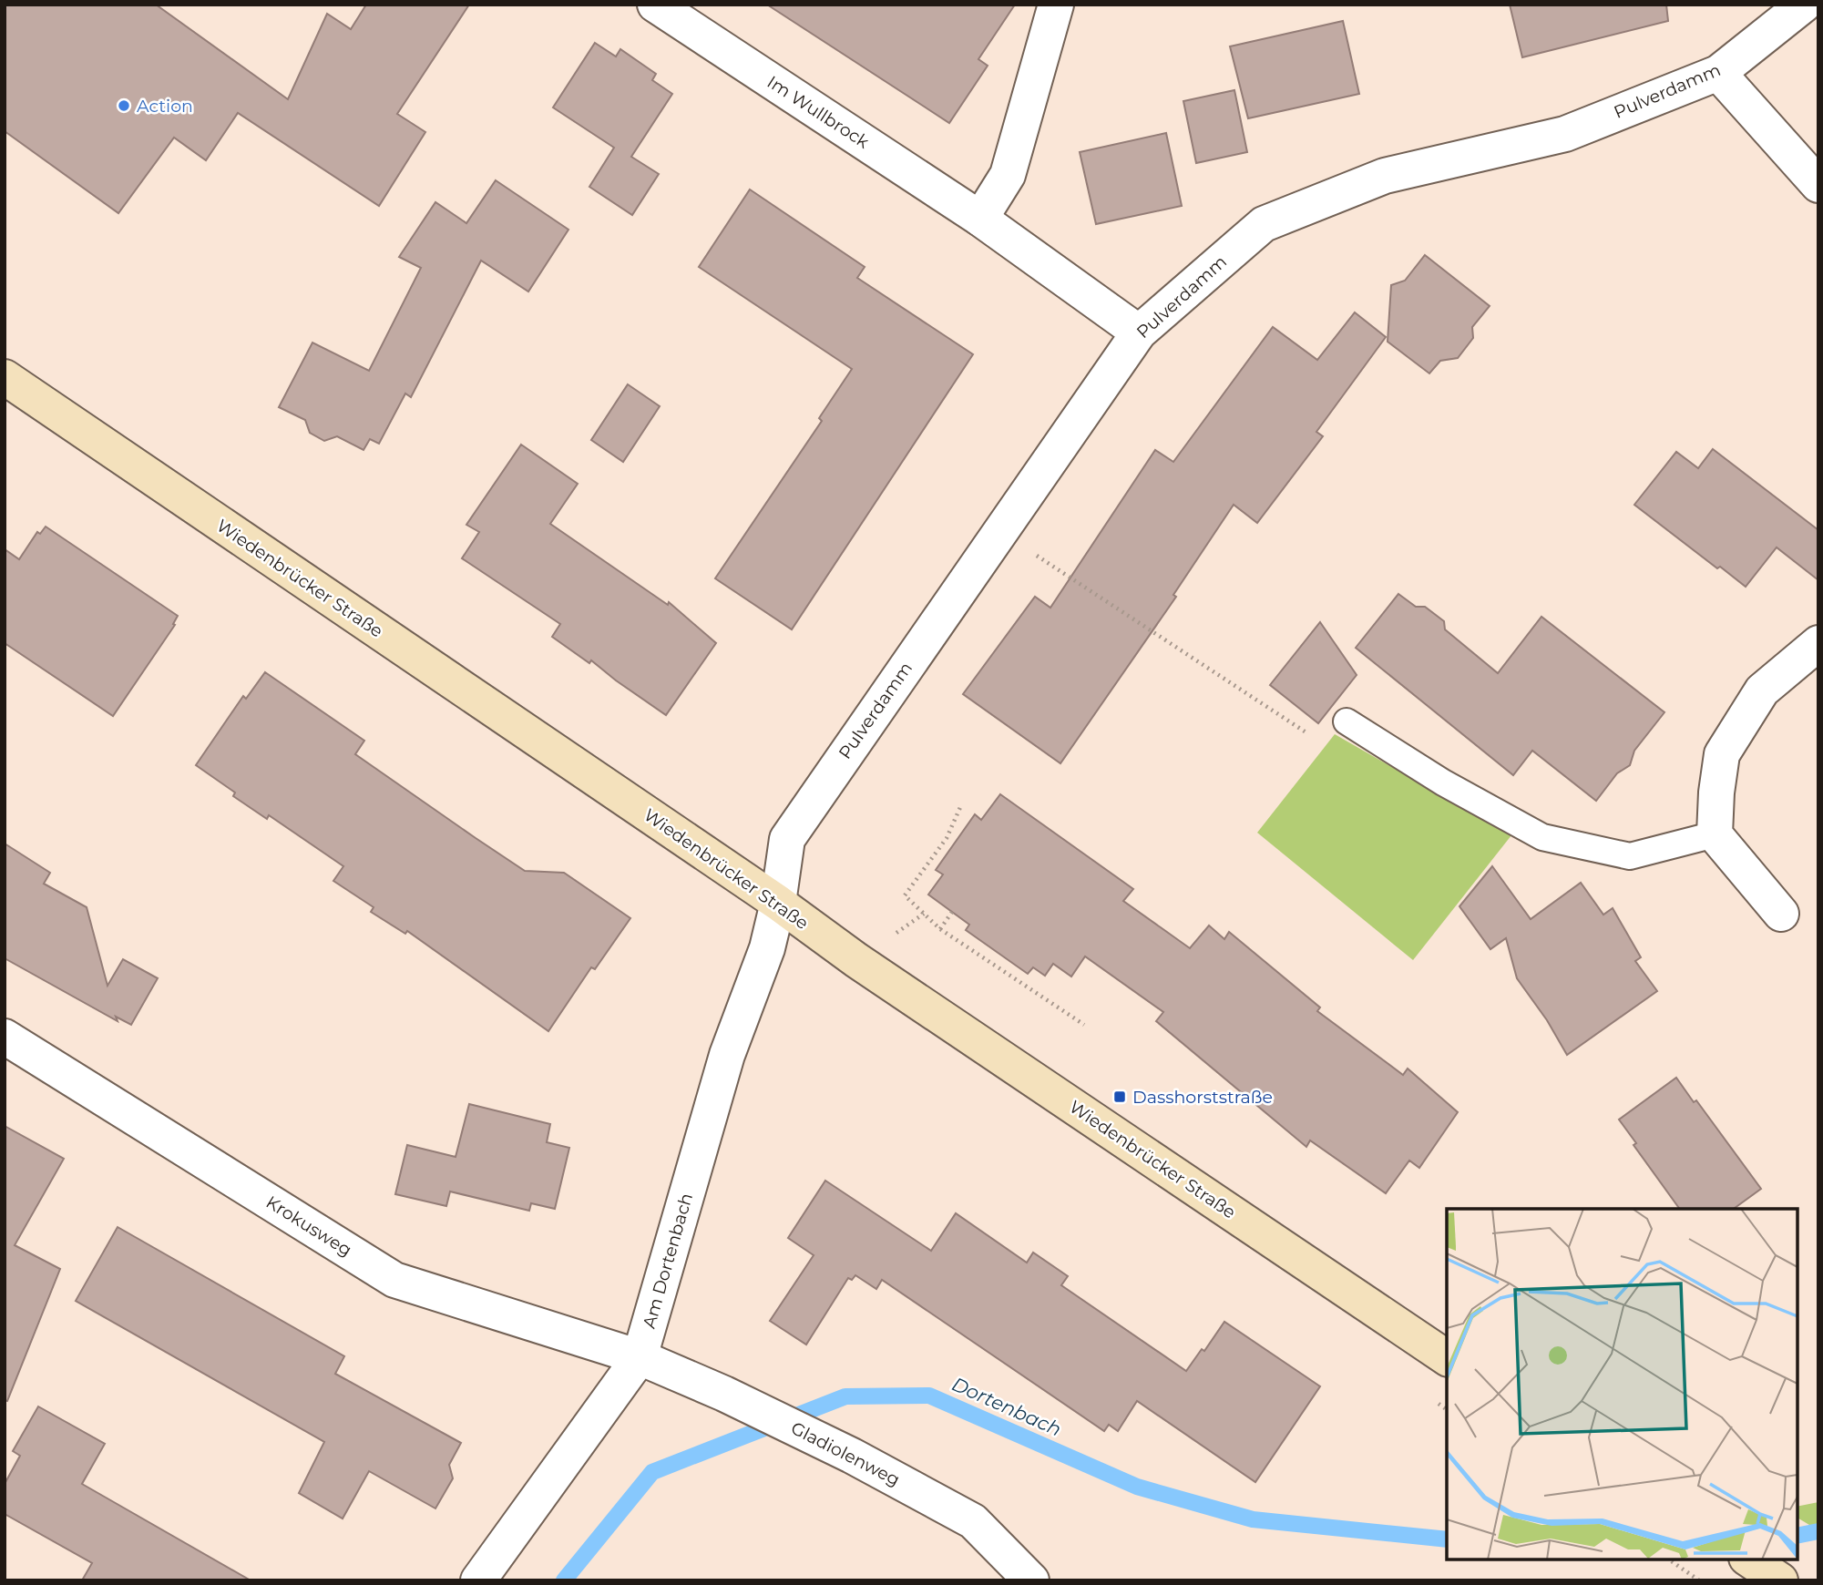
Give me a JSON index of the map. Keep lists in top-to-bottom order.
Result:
{
  "streets": {
    "main road": ["Wiedenbrücker Straße"],
    "street": [
      "Pulverdamm",
      "Im Wullbrock",
      "Krokusweg",
      "Am Dortenbach",
      "Gladiolenweg"
    ]
  },
  "crossings": [
    ["Pulverdamm", "Im Wullbrock"],
    ["Pulverdamm", "Wiedenbrücker Straße"],
    ["Pulverdamm", "Am Dortenbach"],
    ["Wiedenbrücker Straße", "Am Dortenbach"],
    ["Krokusweg", "Am Dortenbach"],
    ["Krokusweg", "Gladiolenweg"],
    ["Am Dortenbach", "Gladiolenweg"]
  ],
  "water": ["Dortenbach"],
  "places": {
    "other": ["Action"],
    "transit": ["Dasshorststraße"]
  }
}
